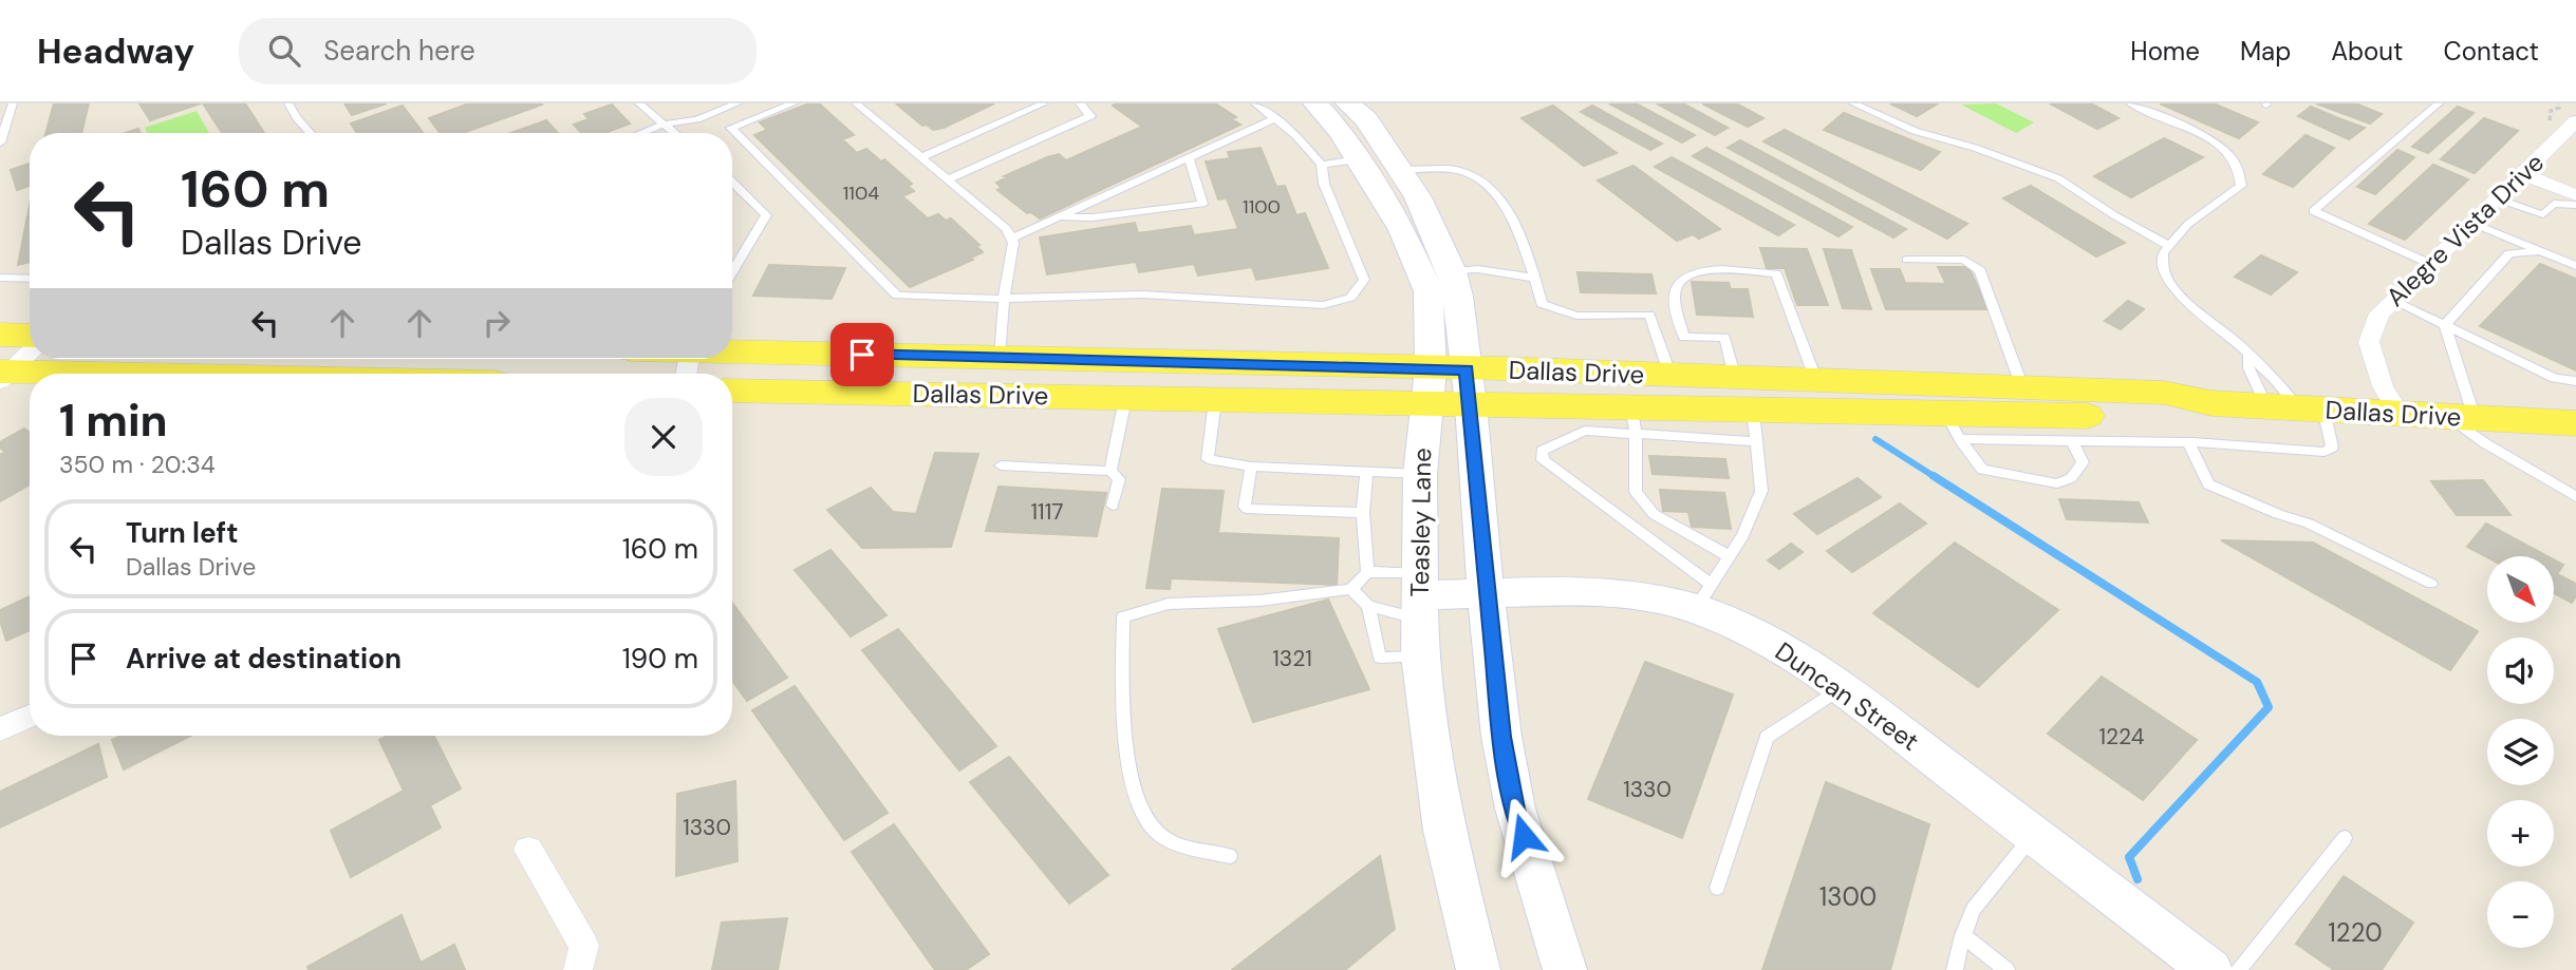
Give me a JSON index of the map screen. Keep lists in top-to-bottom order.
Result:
{
  "streets": {
    "main road": ["Dallas Drive"],
    "street": ["Alegre Vista Drive", "Teasley Lane", "Duncan Street"]
  },
  "crossings": [
    ["Alegre Vista Drive", "Dallas Drive"],
    ["Dallas Drive", "Teasley Lane"],
    ["Teasley Lane", "Duncan Street"]
  ],
  "house_numbers": [
    "1104",
    "1100",
    "1117",
    "1321",
    "1224",
    "1330",
    "1330",
    "1300",
    "1220"
  ],
  "north": "bottom right",
  "page": {
    "header": "Headway",
    "search": "Search here",
    "nav": [
      "Home",
      "Map",
      "About",
      "Contact"
    ],
    "turn": ["160 m", "Dallas Drive"],
    "heading": ["1 min", "350 m · 20:34"],
    "list": [
      {
        "name": "Turn left",
        "note": "Dallas Drive",
        "value": "160 m"
      },
      {
        "name": "Arrive at destination",
        "value": "190 m"
      }
    ],
    "map_buttons": ["+", "−"]
  }
}
